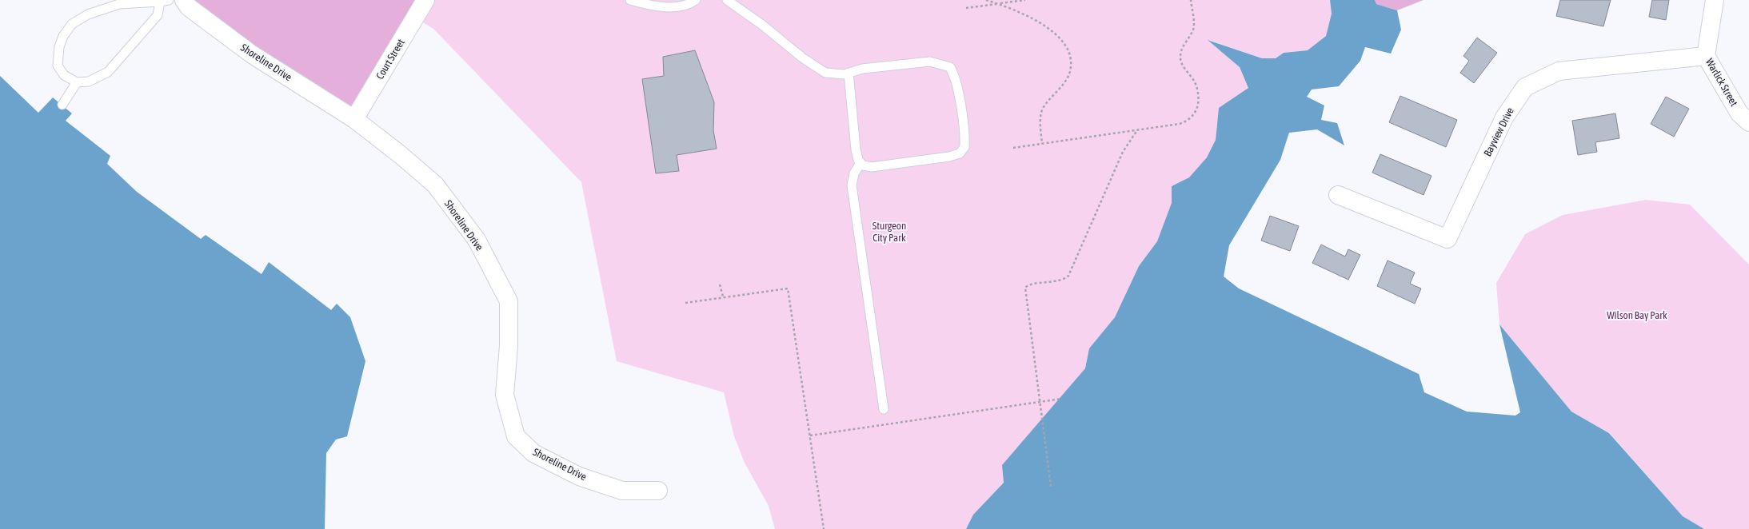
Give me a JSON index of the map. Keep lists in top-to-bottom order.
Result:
{
  "streets": {
    "street": [
      "Court Street",
      "Shoreline Drive",
      "Warlick Street",
      "Bayview Drive"
    ]
  },
  "crossings": [
    ["Court Street", "Shoreline Drive"],
    ["Warlick Street", "Bayview Drive"]
  ],
  "parks": ["Sturgeon City Park", "Wilson Bay Park"]
}
